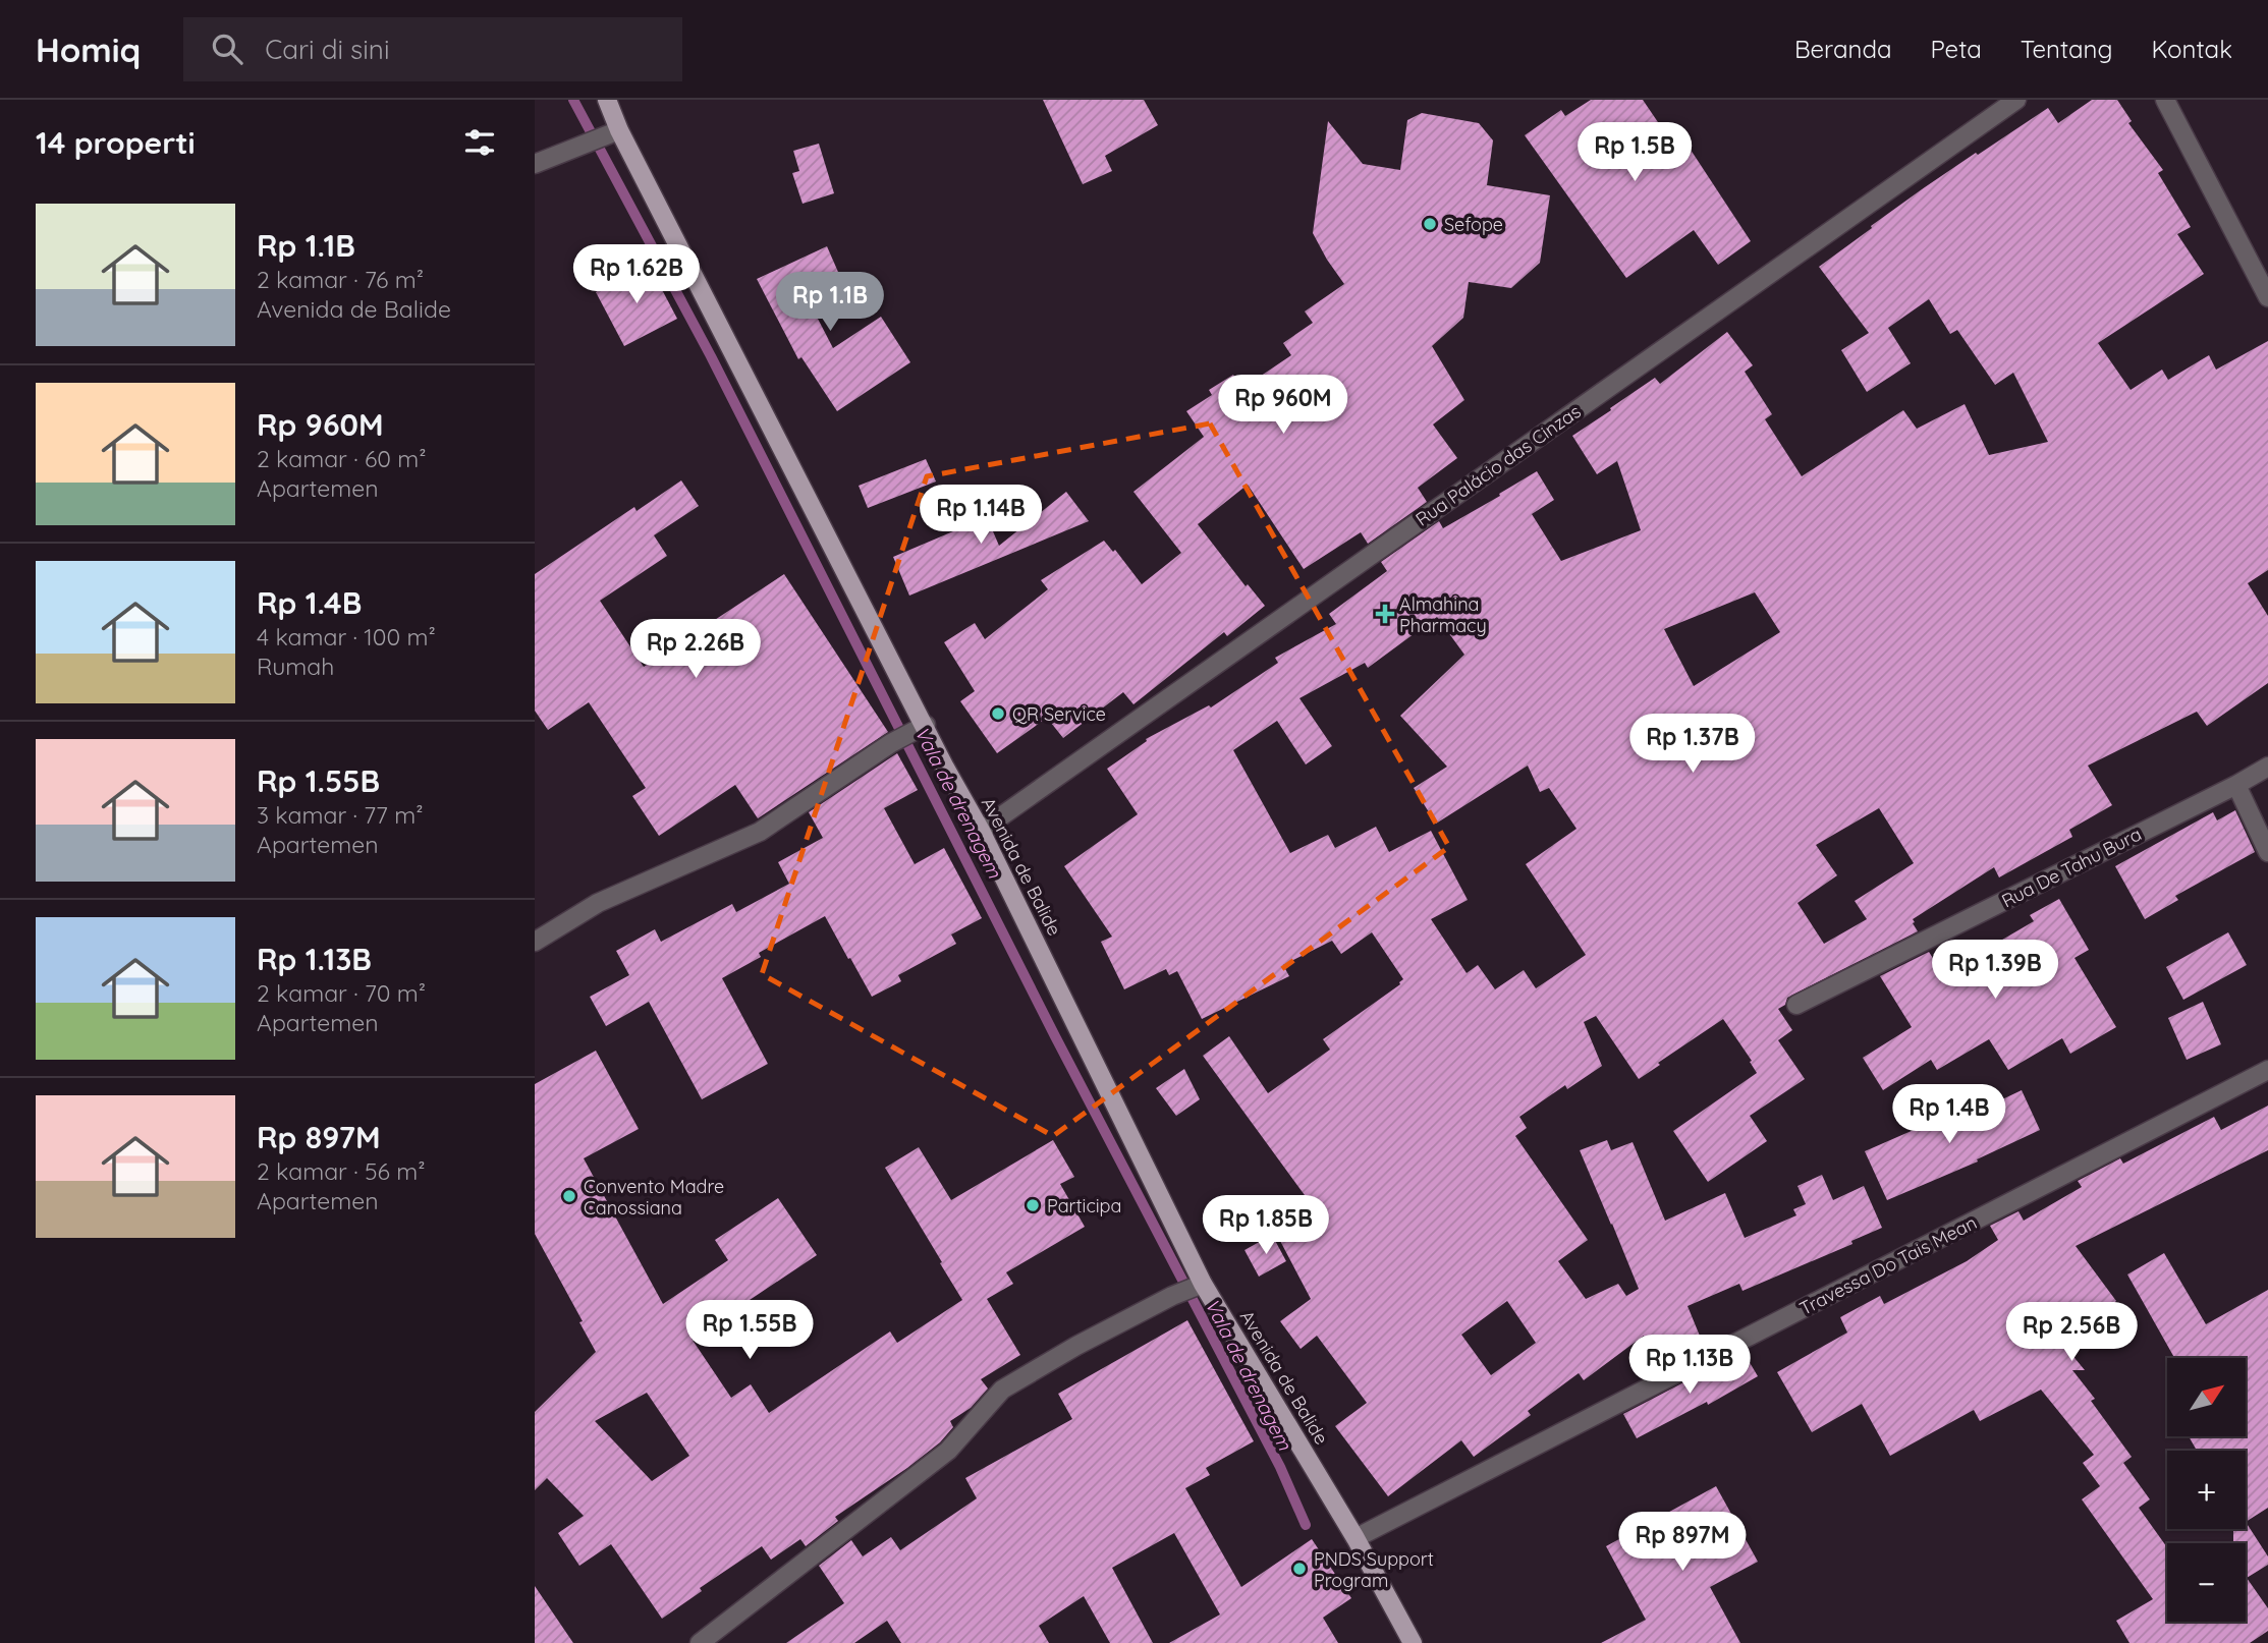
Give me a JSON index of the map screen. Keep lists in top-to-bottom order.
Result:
{
  "streets": {
    "main road": ["Avenida de Balide"],
    "street": ["Rua Palácio das Cinzas", "Rua De Tahu Bura", "Travessa Do Tais Mean"]
  },
  "crossings": [
    ["Rua Palácio das Cinzas", "Avenida de Balide"],
    ["Avenida de Balide", "Travessa Do Tais Mean"]
  ],
  "water": ["Vala de drenagem"],
  "places": {
    "other": [
      "Sefope",
      "QR Service",
      "Convento Madre Canossiana",
      "Participa",
      "PNDS Support Program"
    ],
    "health": ["Almahina Pharmacy"]
  },
  "north": "top right",
  "page": {
    "header": "Homiq",
    "search": "Cari di sini",
    "nav": [
      "Beranda",
      "Peta",
      "Tentang",
      "Kontak"
    ],
    "heading": "14 properti",
    "price": [
      "Rp 1.5B",
      "Rp 1.62B",
      "Rp 1.1B",
      "Rp 960M",
      "Rp 1.14B",
      "Rp 2.26B",
      "Rp 1.37B",
      "Rp 1.39B",
      "Rp 1.4B",
      "Rp 1.85B",
      "Rp 1.55B",
      "Rp 2.56B",
      "Rp 1.13B",
      "Rp 897M"
    ],
    "list": [
      {
        "name": "Rp 1.1B",
        "note": "2 kamar · 76 m² · Avenida de Balide"
      },
      {
        "name": "Rp 960M",
        "note": "2 kamar · 60 m² · Apartemen"
      },
      {
        "name": "Rp 1.4B",
        "note": "4 kamar · 100 m² · Rumah"
      },
      {
        "name": "Rp 1.55B",
        "note": "3 kamar · 77 m² · Apartemen"
      },
      {
        "name": "Rp 1.13B",
        "note": "2 kamar · 70 m² · Apartemen"
      },
      {
        "name": "Rp 897M",
        "note": "2 kamar · 56 m² · Apartemen"
      }
    ],
    "map_buttons": ["+", "−"]
  }
}
